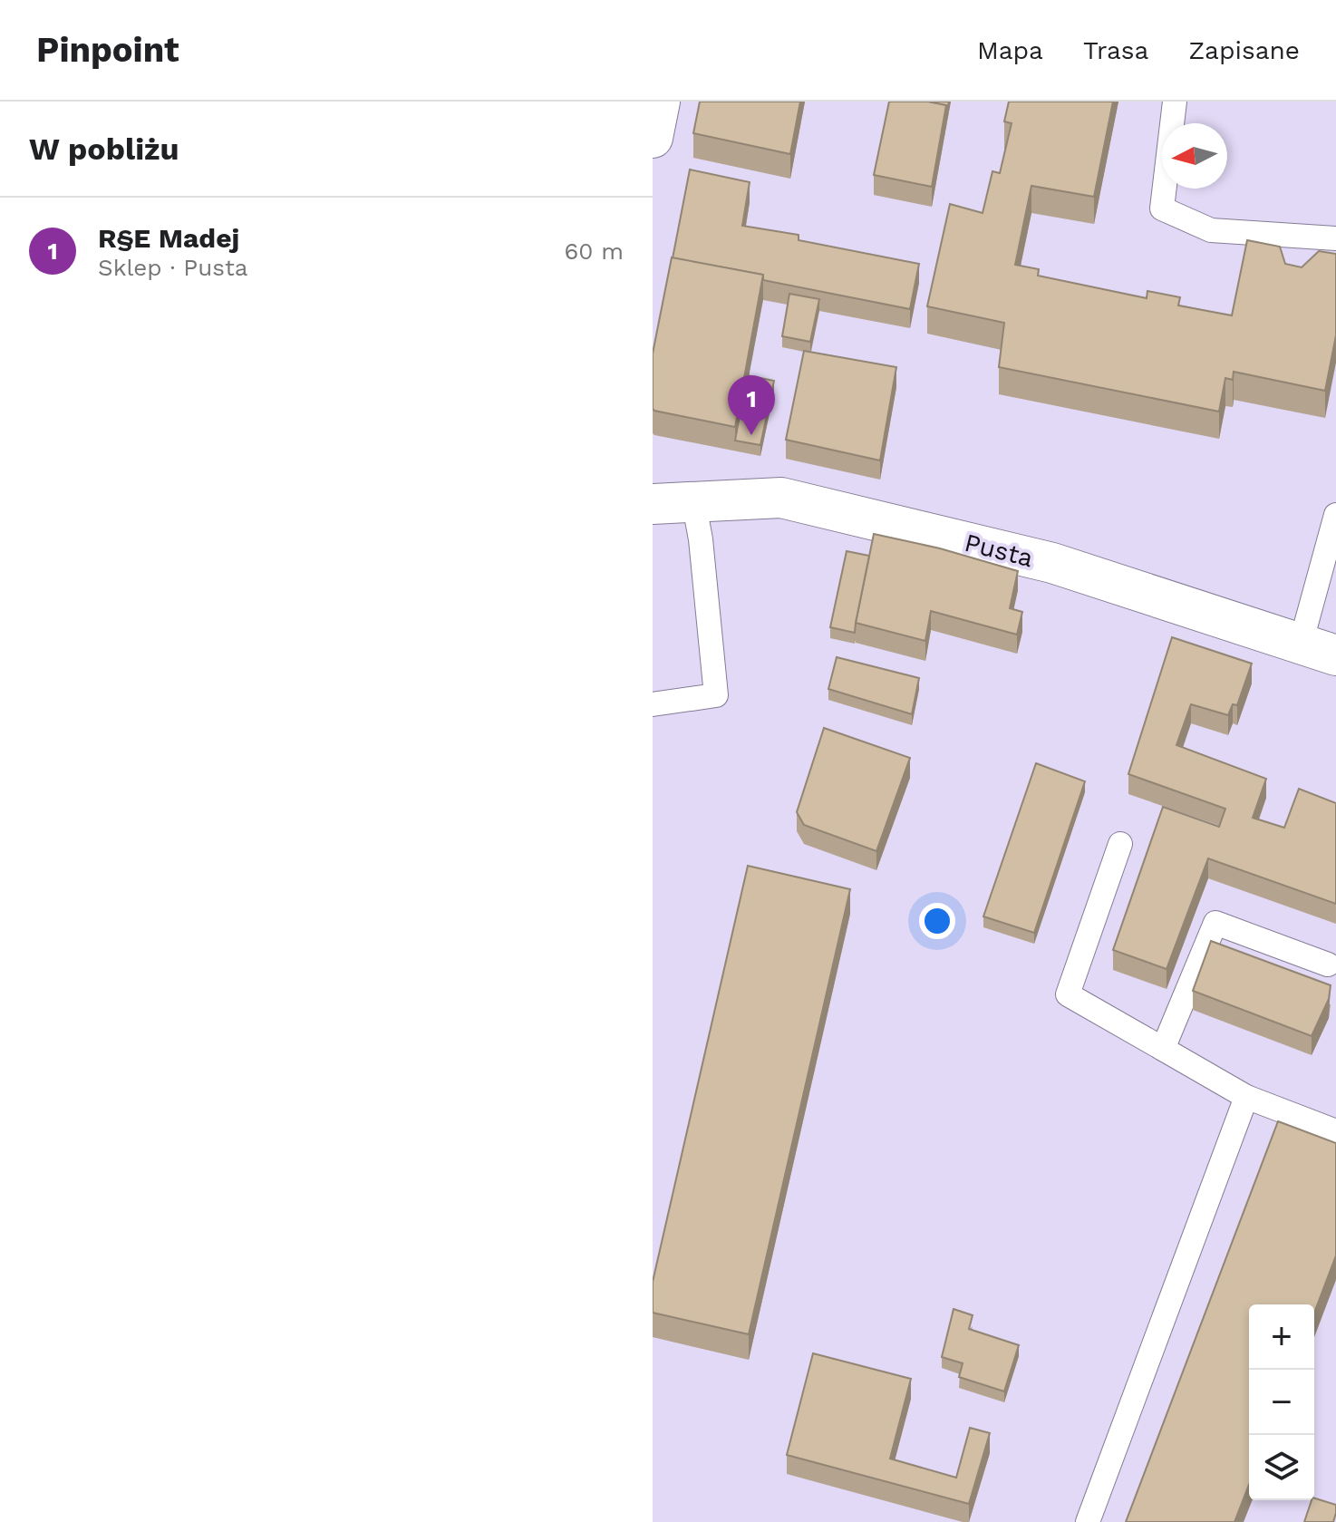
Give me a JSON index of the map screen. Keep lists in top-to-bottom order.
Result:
{
  "streets": {
    "street": ["Pusta"]
  },
  "north": "left",
  "page": {
    "header": "Pinpoint",
    "nav": ["Mapa", "Trasa", "Zapisane"],
    "heading": "W pobliżu",
    "list": [
      {
        "mark": "1",
        "name": "R§E Madej",
        "note": "Sklep · Pusta",
        "value": "60 m"
      }
    ],
    "pins": "1",
    "map_buttons": ["+", "−"]
  }
}
